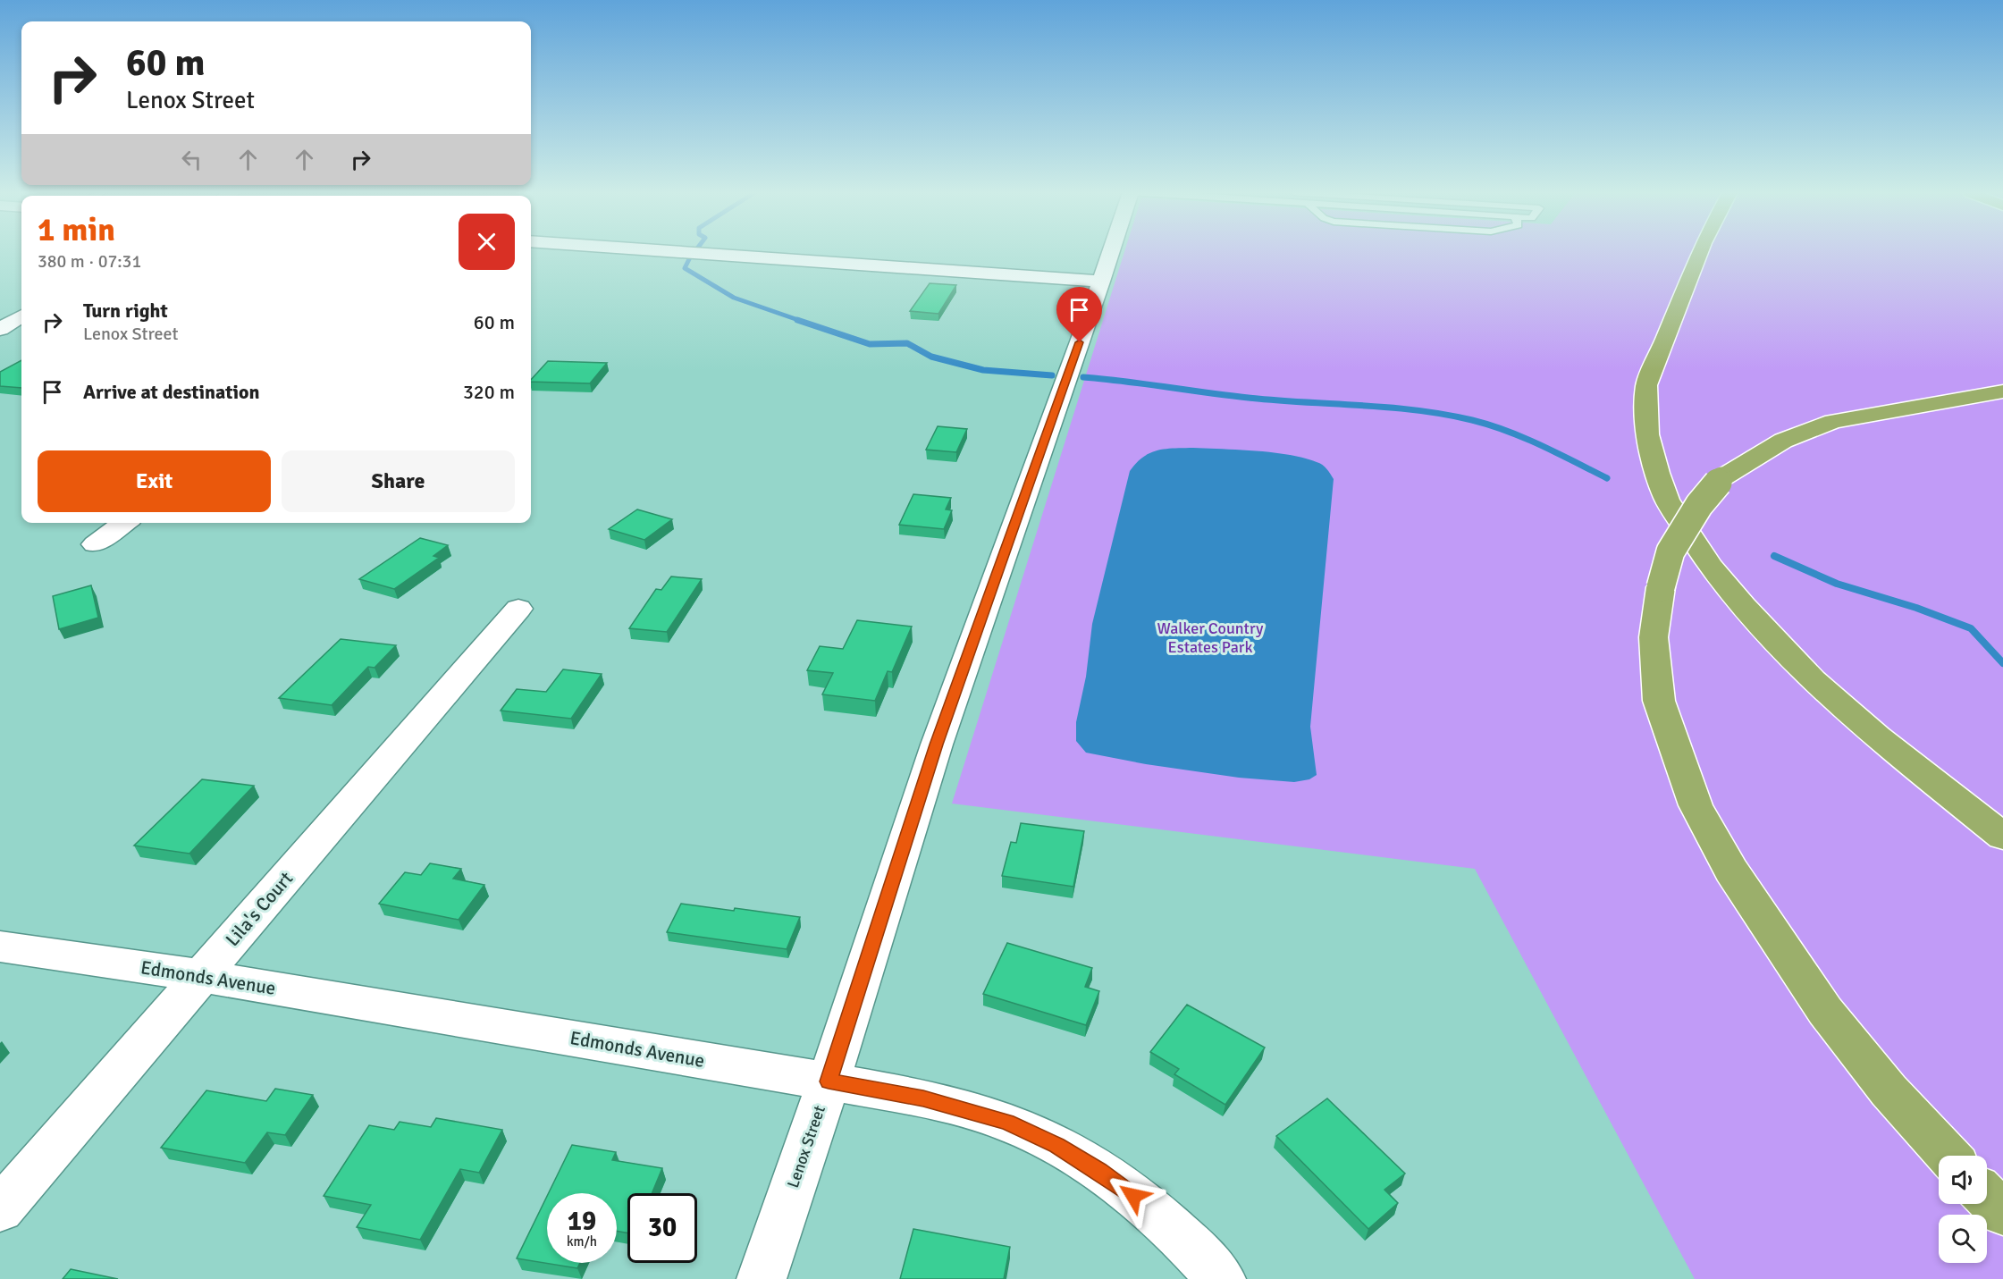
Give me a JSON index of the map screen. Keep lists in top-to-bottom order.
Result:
{
  "streets": {
    "street": ["Lila's Court", "Edmonds Avenue", "Lenox Street"]
  },
  "crossings": [
    ["Lila's Court", "Edmonds Avenue"],
    ["Edmonds Avenue", "Lenox Street"]
  ],
  "parks": ["Walker Country Estates Park"],
  "page": {
    "turn": ["60 m", "Lenox Street"],
    "heading": ["1 min", "380 m · 07:31"],
    "list": [
      {
        "name": "Turn right",
        "note": "Lenox Street",
        "value": "60 m"
      },
      {
        "name": "Arrive at destination",
        "value": "320 m"
      }
    ],
    "buttons": ["Exit", "Share"],
    "speed": "19 km/h",
    "limit": "30"
  }
}
